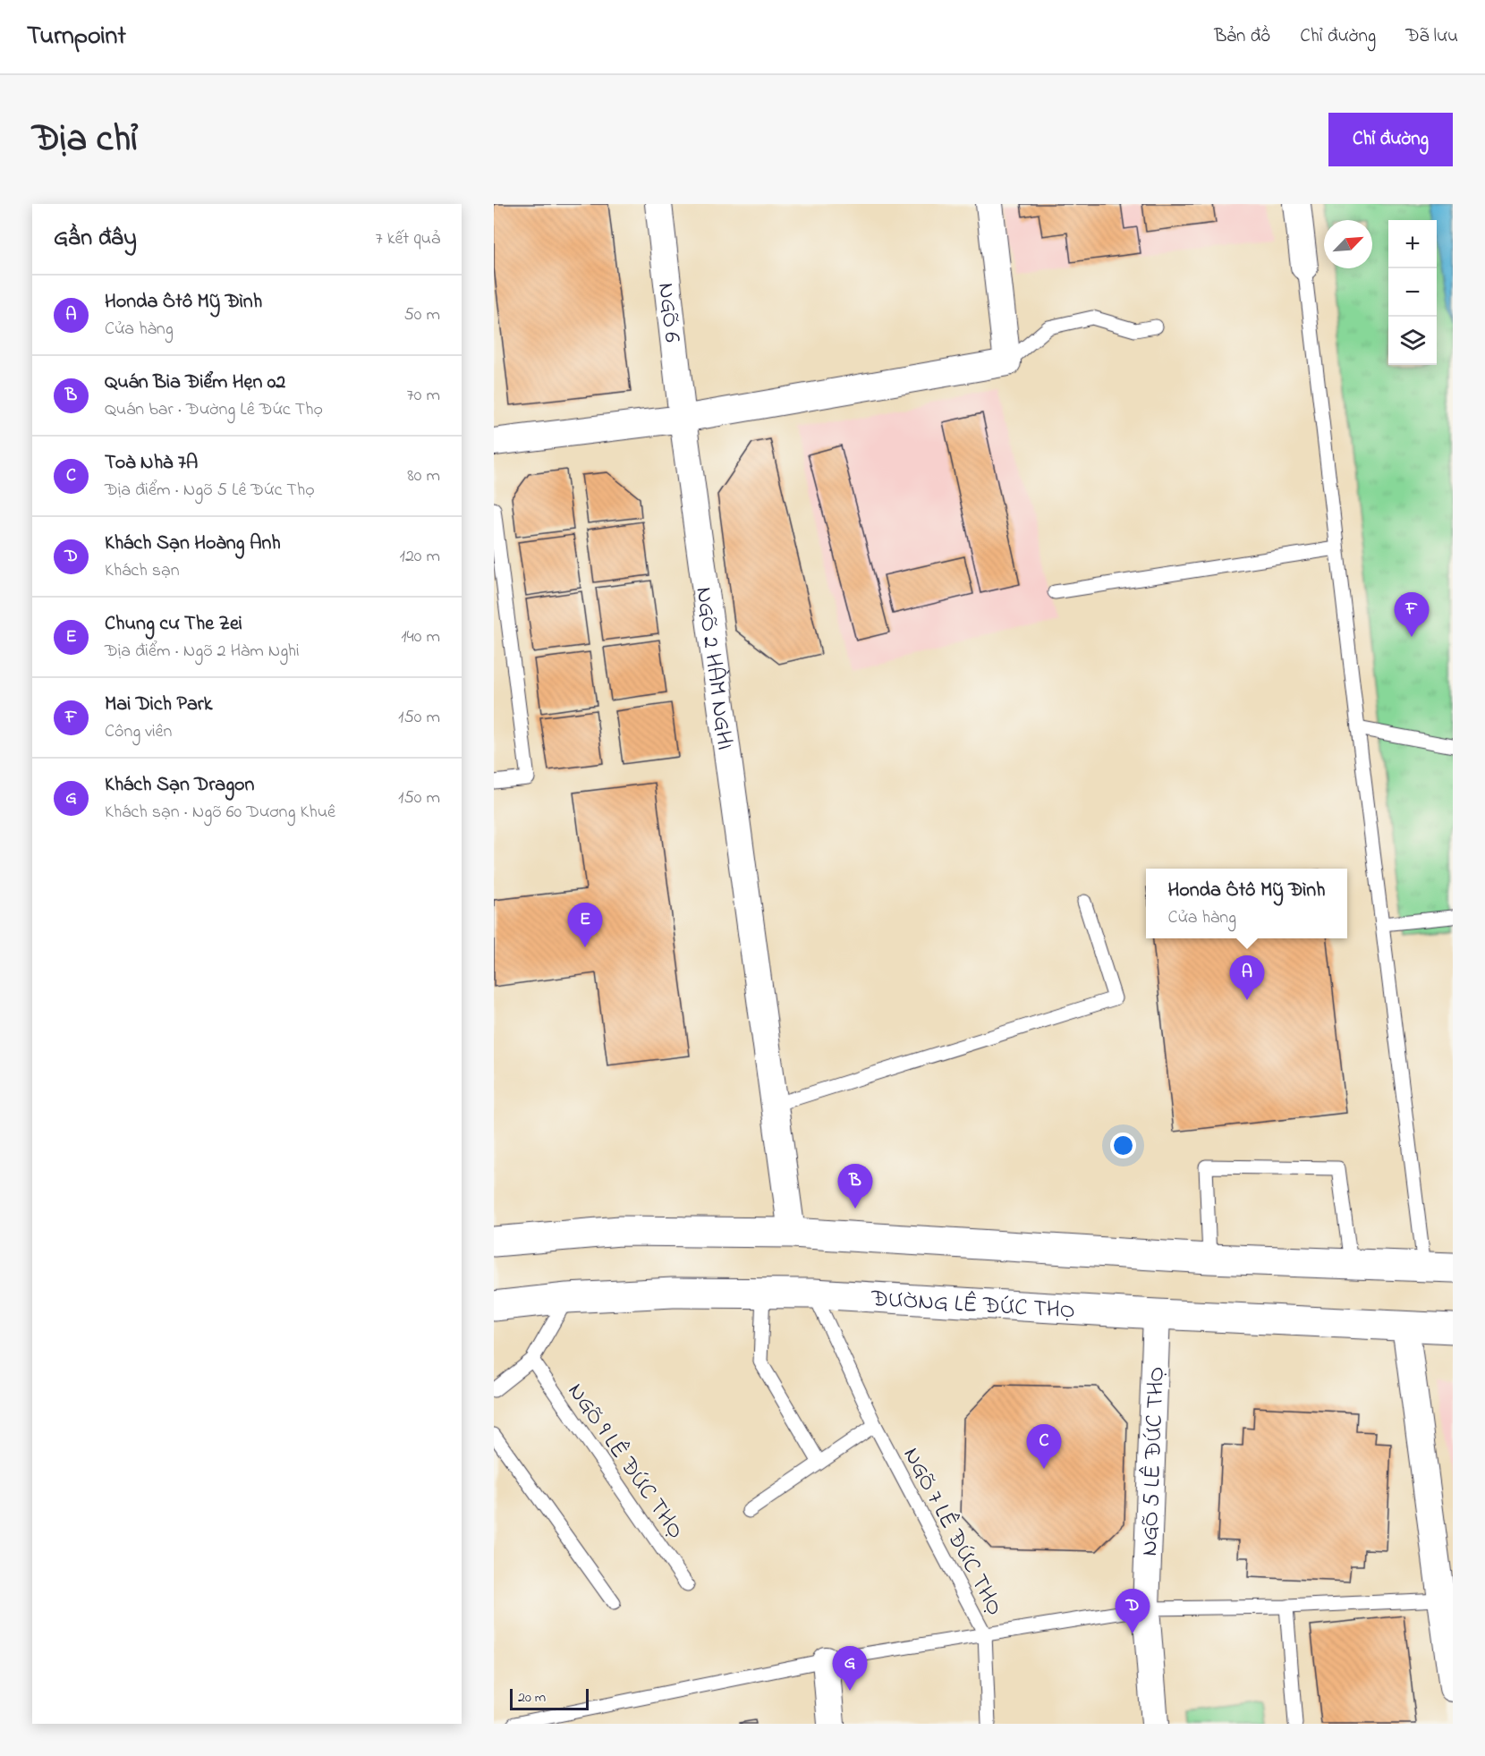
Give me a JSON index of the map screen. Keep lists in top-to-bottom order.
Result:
{
  "streets": {
    "main road": ["ĐƯỜNG LÊ ĐỨC THỌ"],
    "street": ["NGÕ 6", "NGÕ 2 HÀM NGHI", "NGÕ 5 LÊ ĐỨC THỌ"],
    "lane": ["NGÕ 9 LÊ ĐỨC THỌ", "NGÕ 7 LÊ ĐỨC THỌ"]
  },
  "crossings": [
    ["NGÕ 6", "NGÕ 2 HÀM NGHI"],
    ["ĐƯỜNG LÊ ĐỨC THỌ", "NGÕ 5 LÊ ĐỨC THỌ"],
    ["ĐƯỜNG LÊ ĐỨC THỌ", "NGÕ 7 LÊ ĐỨC THỌ"]
  ],
  "scale_bar": "20 m",
  "north": "top right",
  "page": {
    "header": "Turnpoint",
    "nav": ["Bản đồ", "Chỉ đường", "Đã lưu"],
    "title": "Địa chỉ",
    "buttons": "Chỉ đường",
    "heading": ["Gần đây", "7 kết quả"],
    "map_buttons": ["+", "−"],
    "list": [
      {
        "mark": "A",
        "name": "Honda Ôtô Mỹ Đình",
        "note": "Cửa hàng",
        "value": "50 m"
      },
      {
        "mark": "B",
        "name": "Quán Bia Điểm Hẹn 02",
        "note": "Quán bar · Đường Lê Đức Thọ",
        "value": "70 m"
      },
      {
        "mark": "C",
        "name": "Toà Nhà 7A",
        "note": "Địa điểm · Ngõ 5 Lê Đức Thọ",
        "value": "80 m"
      },
      {
        "mark": "D",
        "name": "Khách Sạn Hoàng Anh",
        "note": "Khách sạn",
        "value": "120 m"
      },
      {
        "mark": "E",
        "name": "Chung cư The Zei",
        "note": "Địa điểm · Ngõ 2 Hàm Nghi",
        "value": "140 m"
      },
      {
        "mark": "F",
        "name": "Mai Dich Park",
        "note": "Công viên",
        "value": "150 m"
      },
      {
        "mark": "G",
        "name": "Khách Sạn Dragon",
        "note": "Khách sạn · Ngõ 60 Dương Khuê",
        "value": "150 m"
      }
    ],
    "pins": [
      "F",
      "E",
      "A",
      "B",
      "C",
      "D",
      "G"
    ],
    "popup": ["Honda Ôtô Mỹ Đình", "Cửa hàng"],
    "scale": "20 m"
  }
}
